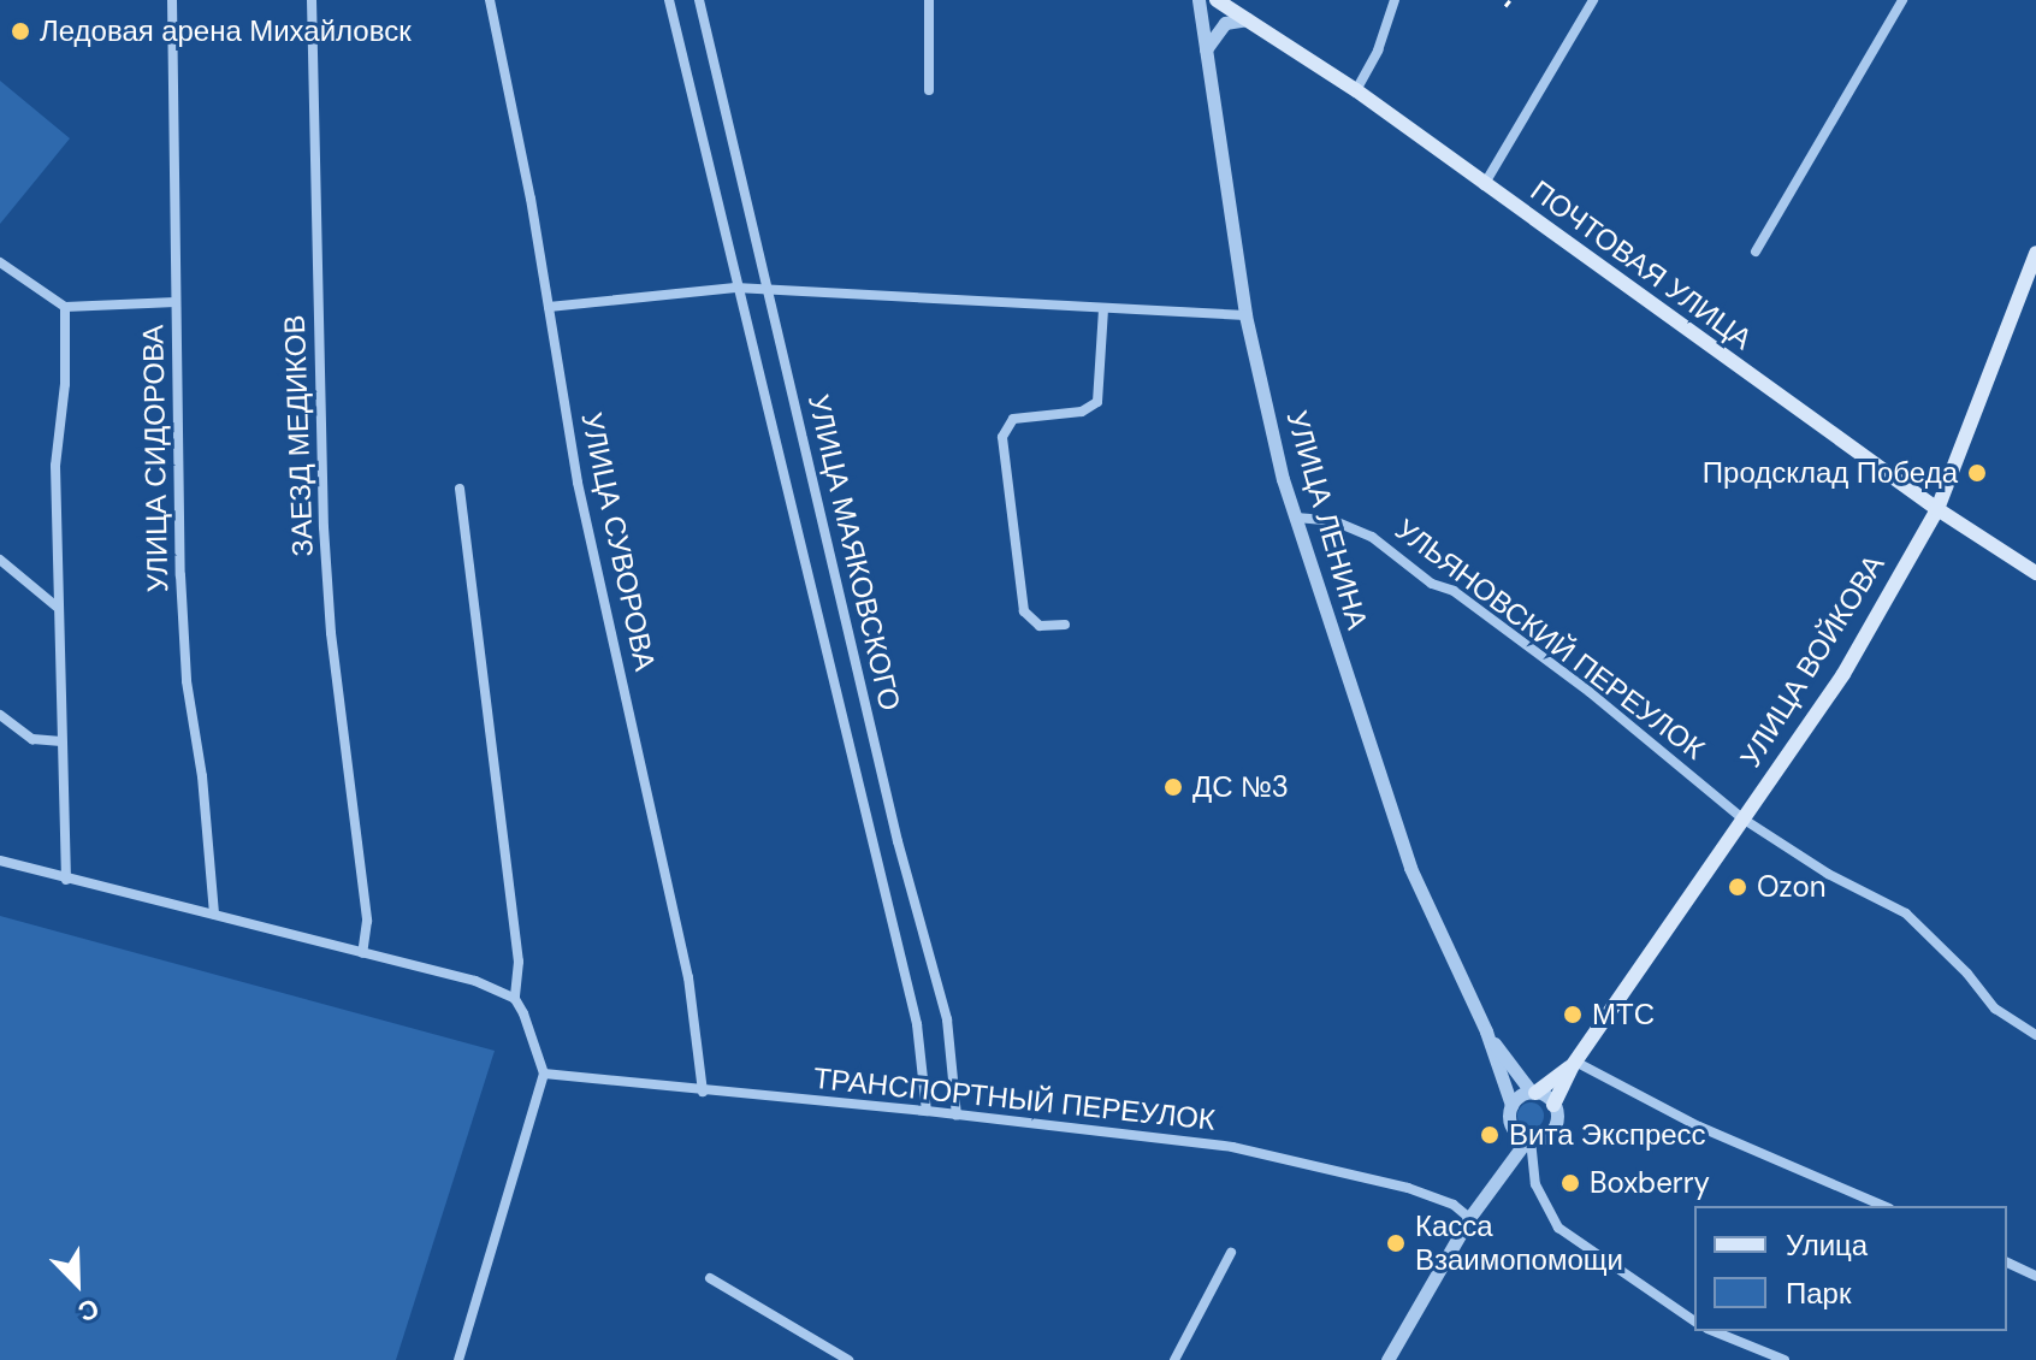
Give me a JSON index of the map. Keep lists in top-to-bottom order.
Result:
{
  "streets": {
    "main road": ["ПОЧТОВАЯ УЛИЦА", "УЛИЦА ВОЙКОВА"],
    "street": [
      "ЗАЕЗД МЕДИКОВ",
      "УЛИЦА СИДОРОВА",
      "УЛИЦА ЛЕНИНА",
      "УЛИЦА СУВОРОВА",
      "УЛИЦА МАЯКОВСКОГО",
      "УЛЬЯНОВСКИЙ ПЕРЕУЛОК",
      "ТРАНСПОРТНЫЙ ПЕРЕУЛОК"
    ]
  },
  "crossings": [
    ["ПОЧТОВАЯ УЛИЦА", "УЛИЦА ВОЙКОВА"],
    ["УЛИЦА ЛЕНИНА", "УЛЬЯНОВСКИЙ ПЕРЕУЛОК"],
    ["УЛИЦА ЛЕНИНА", "УЛИЦА ВОЙКОВА"],
    ["УЛИЦА СУВОРОВА", "ТРАНСПОРТНЫЙ ПЕРЕУЛОК"],
    ["УЛИЦА МАЯКОВСКОГО", "ТРАНСПОРТНЫЙ ПЕРЕУЛОК"],
    ["УЛЬЯНОВСКИЙ ПЕРЕУЛОК", "УЛИЦА ВОЙКОВА"]
  ],
  "places": [
    "Ледовая арена Михайловск",
    "Продсклад Победа",
    "ДС №3",
    "Ozon",
    "МТС",
    "Вита Экспресс",
    "Boxberry",
    "Касса Взаимопомощи"
  ],
  "legend": ["Улица", "Парк"],
  "north": "bottom right"
}
